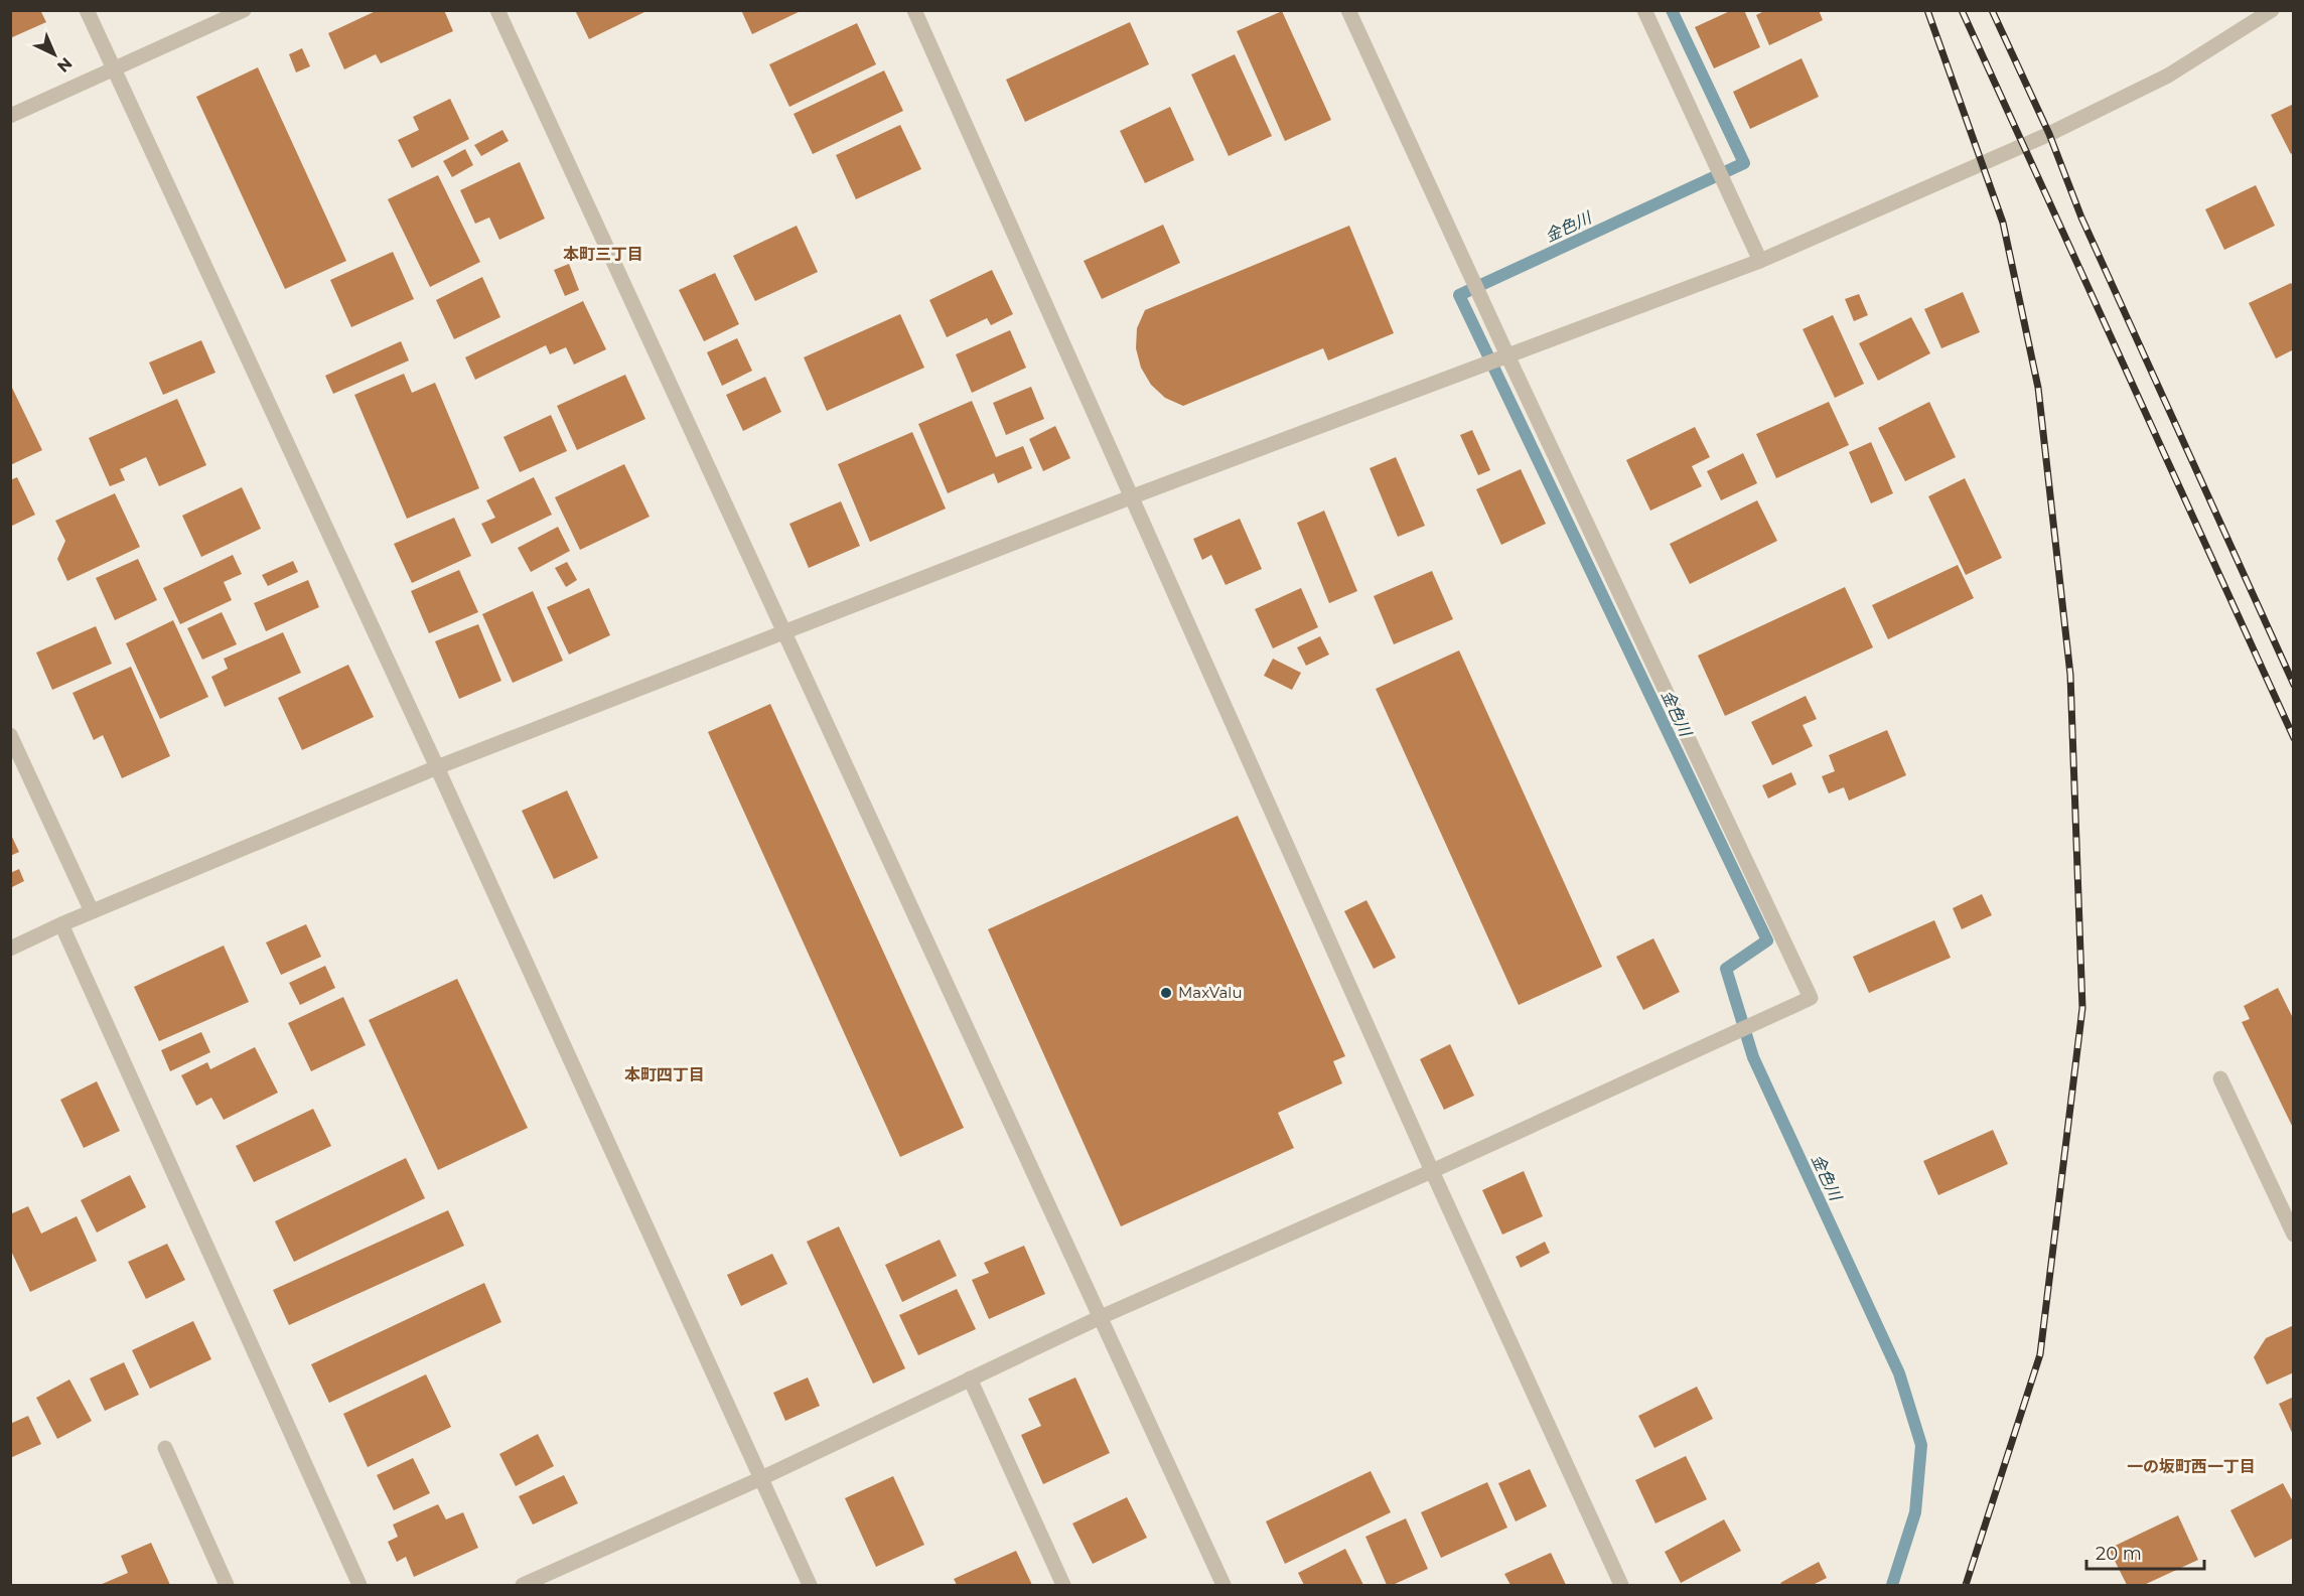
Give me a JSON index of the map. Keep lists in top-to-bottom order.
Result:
{
  "districts": ["本町三丁目", "本町四丁目", "一の坂町西一丁目"],
  "water": ["金色川"],
  "places": ["MaxValu"],
  "scale_bar": "20 m",
  "north": "bottom right"
}
